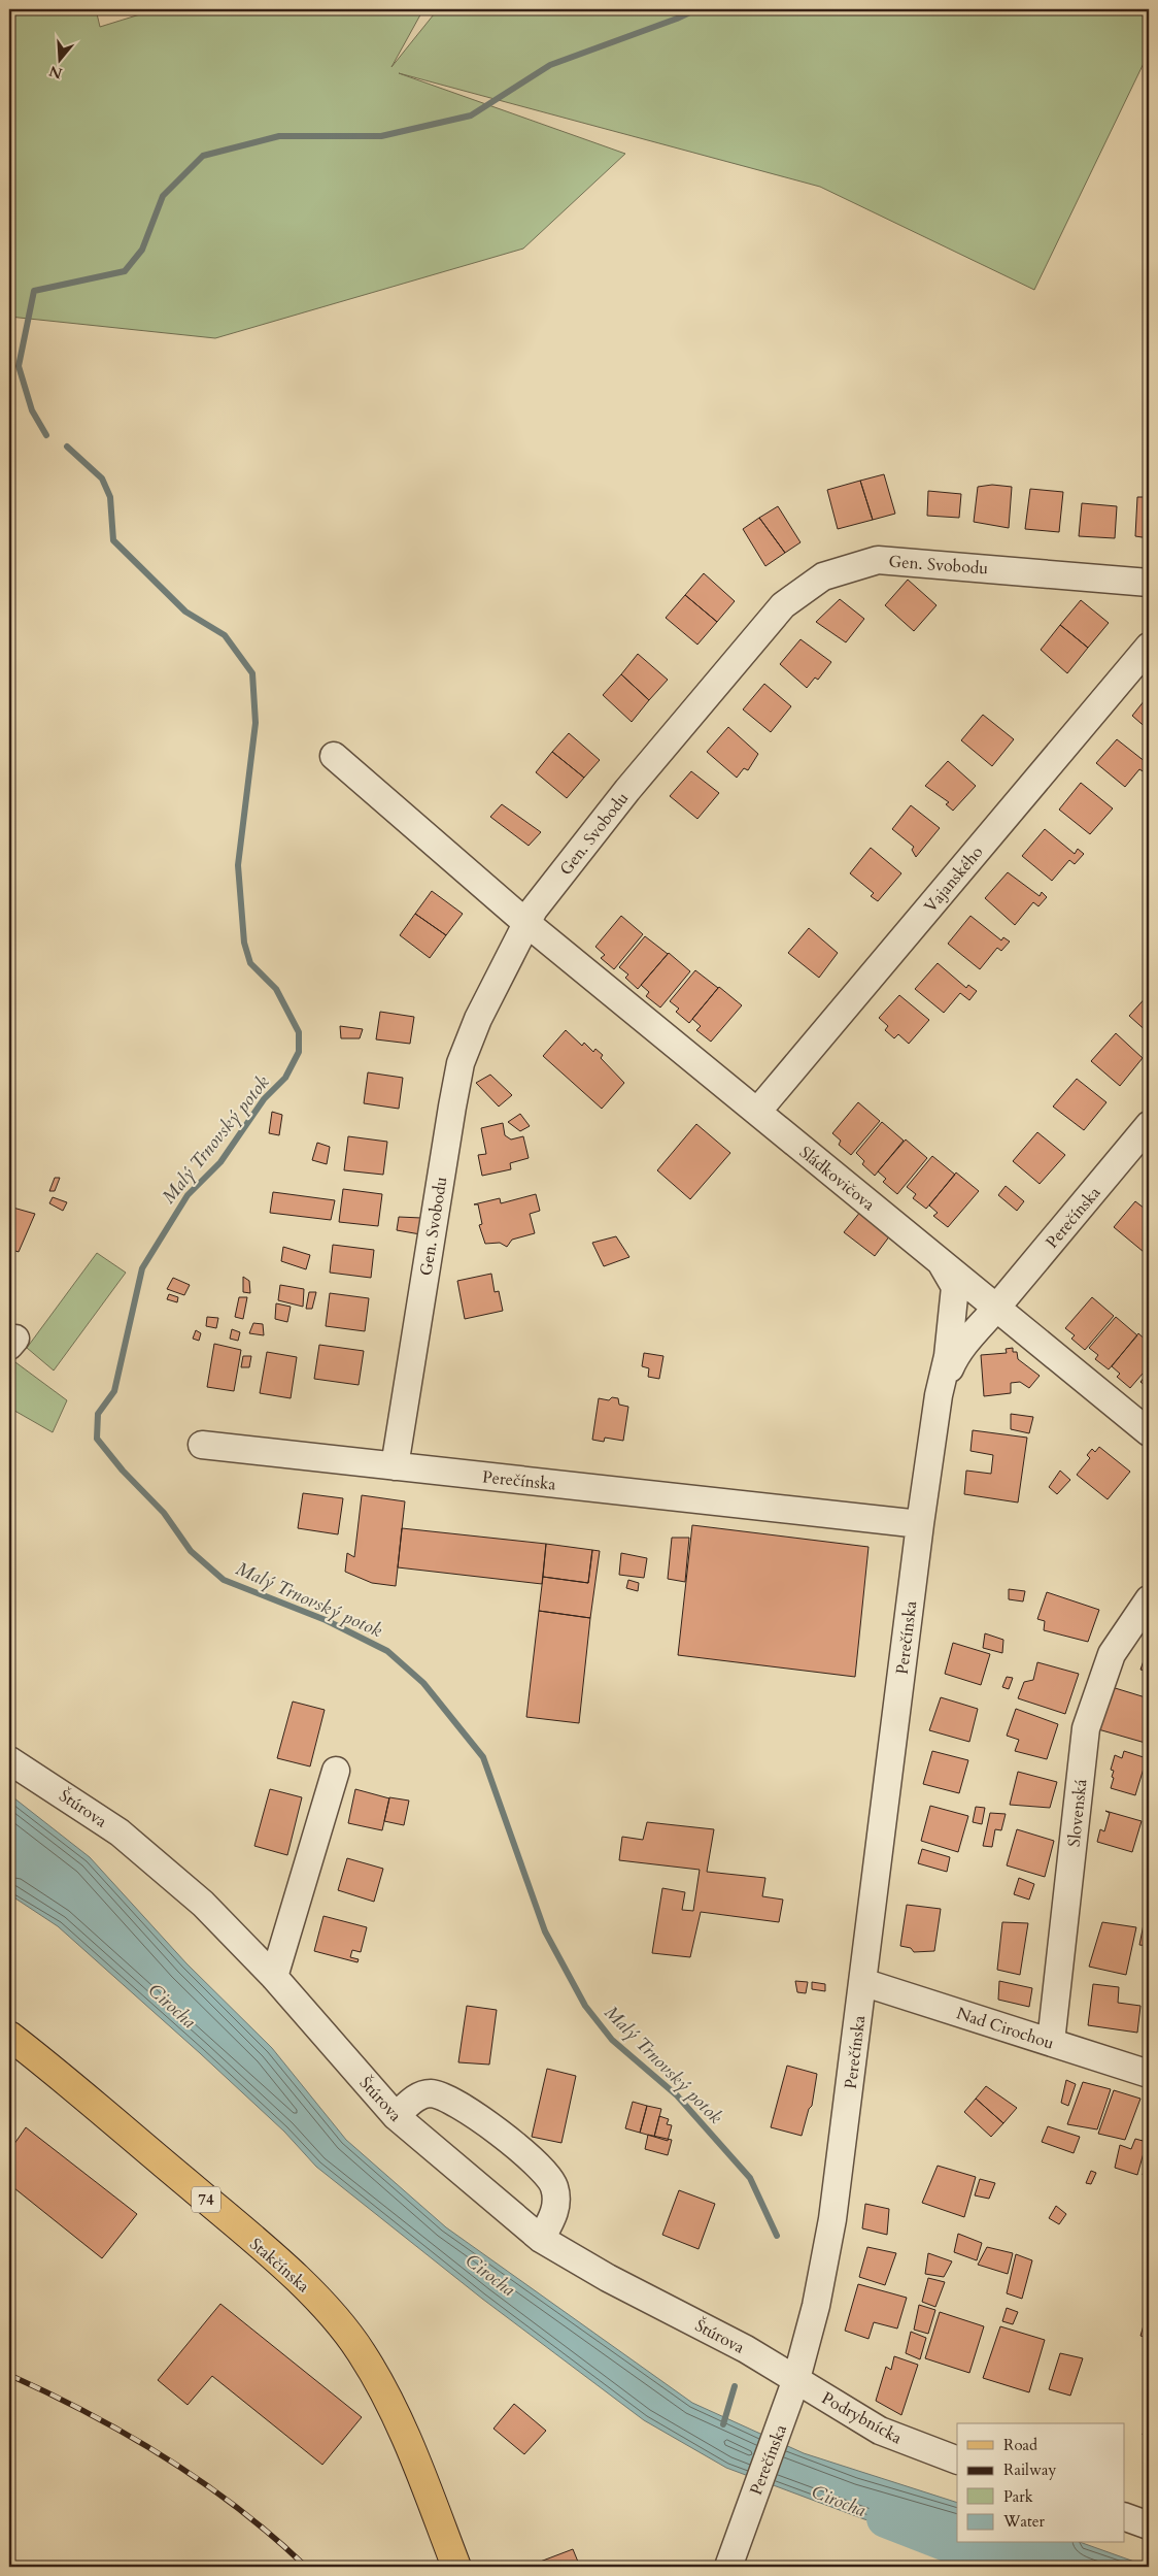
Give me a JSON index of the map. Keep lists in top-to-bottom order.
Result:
{
  "streets": {
    "main road": ["74", "Stakčínska"],
    "street": [
      "Gen. Svobodu",
      "Vajanského",
      "Sládkovičova",
      "Perečínska",
      "Štúrova",
      "Slovenská",
      "Nad Cirochou",
      "Podrybnícka"
    ]
  },
  "crossings": [
    ["Gen. Svobodu", "Sládkovičova"],
    ["Gen. Svobodu", "Perečínska"],
    ["Vajanského", "Sládkovičova"],
    ["Sládkovičova", "Perečínska"],
    ["Perečínska", "Štúrova"],
    ["Perečínska", "Nad Cirochou"],
    ["Perečínska", "Podrybnícka"],
    ["Štúrova", "Podrybnícka"],
    ["Slovenská", "Nad Cirochou"]
  ],
  "water": ["Malý Trnovský potok", "Cirocha"],
  "legend": [
    "Road",
    "Railway",
    "Park",
    "Water"
  ],
  "north": "bottom"
}
